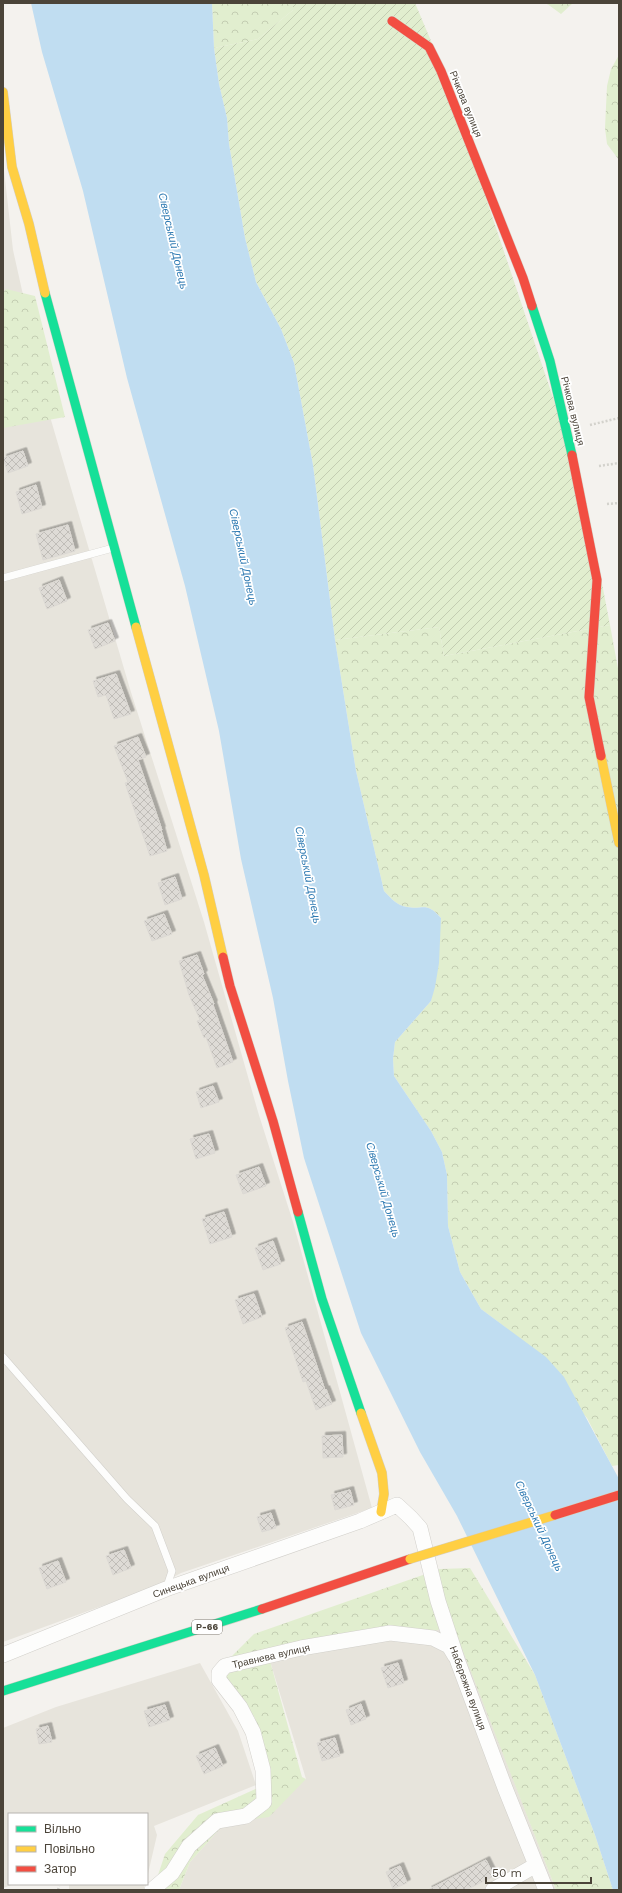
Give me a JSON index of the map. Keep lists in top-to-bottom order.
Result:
{
  "streets": {
    "street": [
      "Річкова вулиця",
      "Синецька вулиця",
      "Р-66",
      "Травнева вулиця",
      "Набережна вулиця"
    ]
  },
  "crossings": [
    ["Синецька вулиця", "Набережна вулиця"],
    ["Травнева вулиця", "Набережна вулиця"]
  ],
  "water": ["Сіверський Донець"],
  "legend": ["Вільно", "Повільно", "Затор"],
  "scale_bar": "50 m"
}
